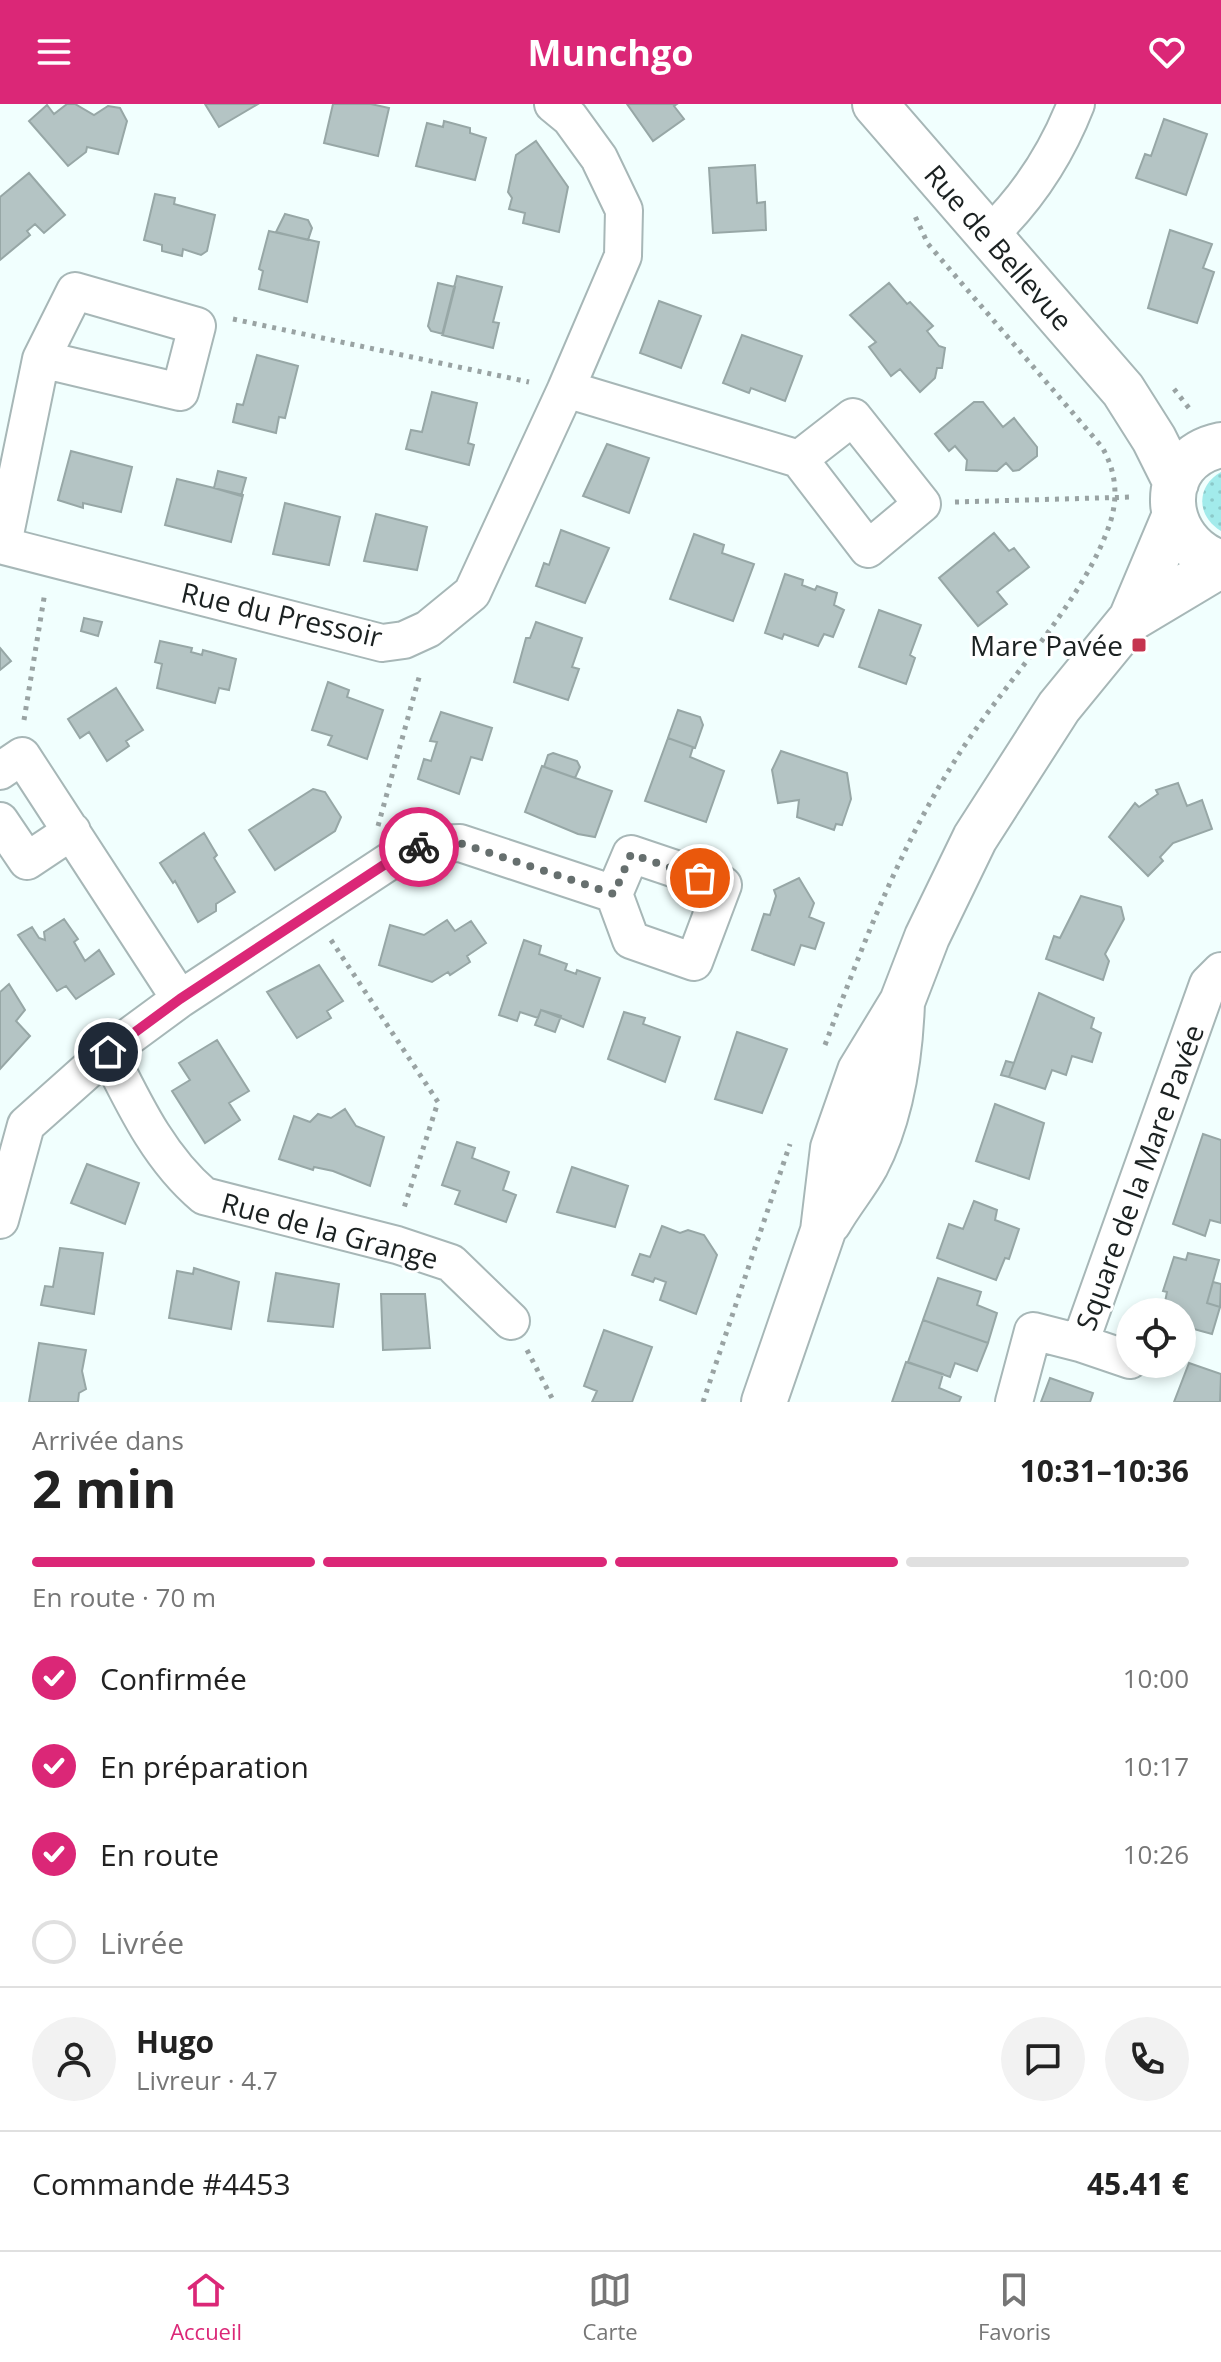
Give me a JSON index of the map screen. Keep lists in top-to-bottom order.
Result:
{
  "streets": {
    "main road": ["Rue de Bellevue"],
    "street": ["Rue du Pressoir", "Square de la Mare Pavée", "Rue de la Grange"]
  },
  "places": {
    "transit": ["Mare Pavée"]
  },
  "page": {
    "header": "Munchgo",
    "heading": ["2 min", "Arrivée dans", "10:31–10:36"],
    "panel": [
      "Hugo",
      "Livreur · 4.7",
      "Commande #4453",
      "45.41 €"
    ],
    "bar": "En route · 70 m",
    "list": [
      ["Confirmée", "10:00"],
      ["En préparation", "10:17"],
      ["En route", "10:26"],
      "Livrée"
    ],
    "tabs": ["Accueil", "Carte", "Favoris"]
  }
}
